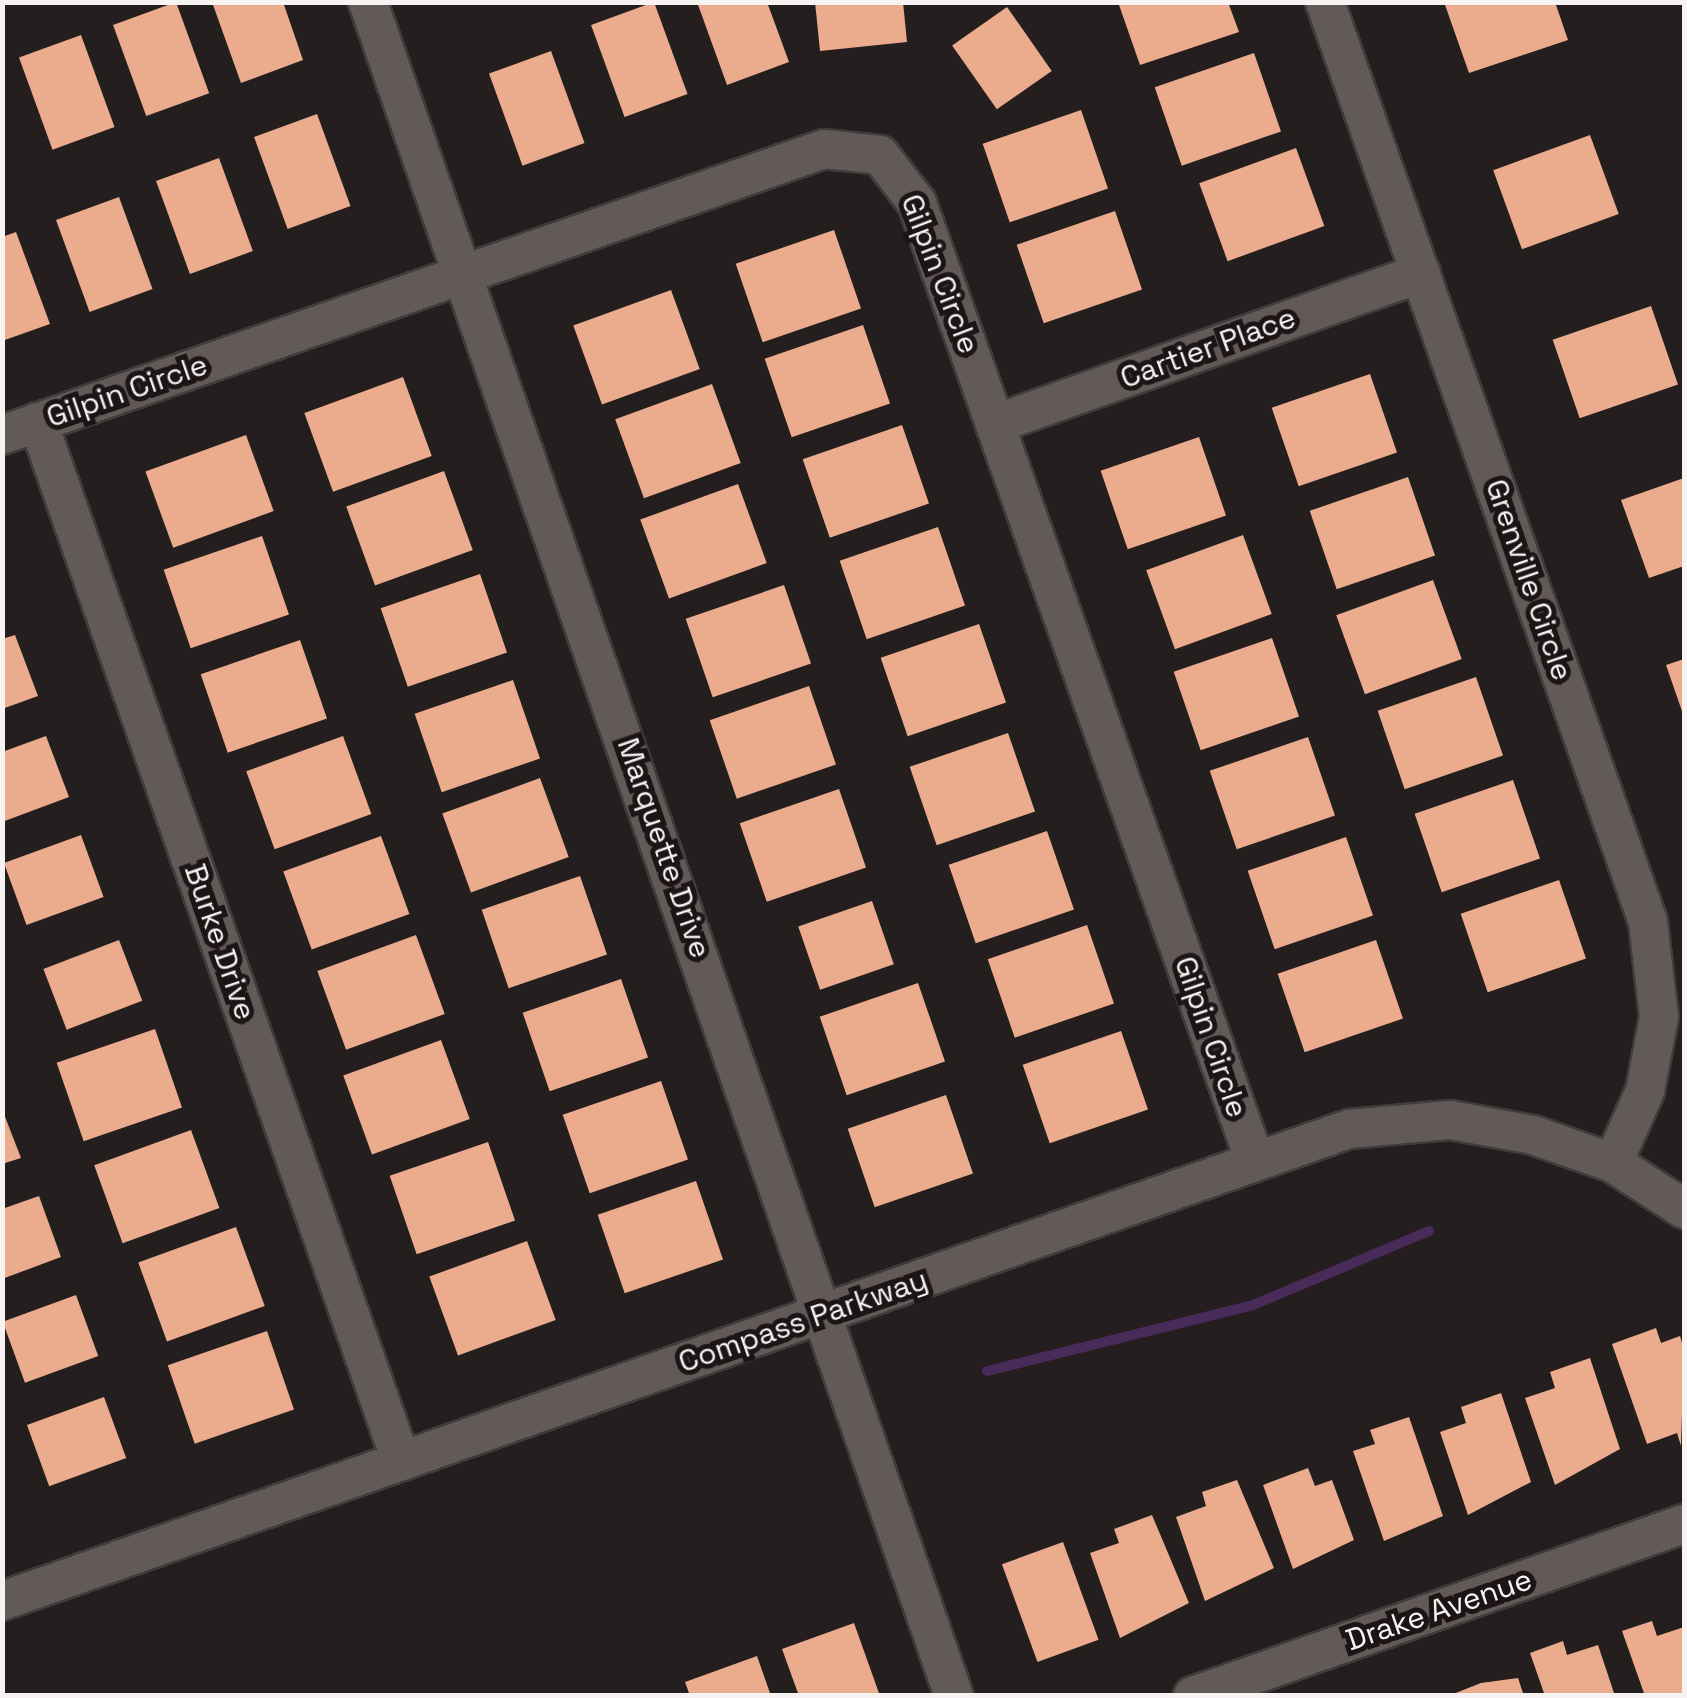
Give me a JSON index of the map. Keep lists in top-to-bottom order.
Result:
{
  "streets": {
    "street": [
      "Gilpin Circle",
      "Cartier Place",
      "Grenville Circle",
      "Marquette Drive",
      "Burke Drive",
      "Compass Parkway",
      "Drake Avenue"
    ]
  },
  "crossings": [
    ["Gilpin Circle", "Cartier Place"],
    ["Gilpin Circle", "Marquette Drive"],
    ["Gilpin Circle", "Burke Drive"],
    ["Gilpin Circle", "Compass Parkway"],
    ["Cartier Place", "Grenville Circle"],
    ["Grenville Circle", "Compass Parkway"],
    ["Marquette Drive", "Compass Parkway"],
    ["Burke Drive", "Compass Parkway"]
  ]
}
